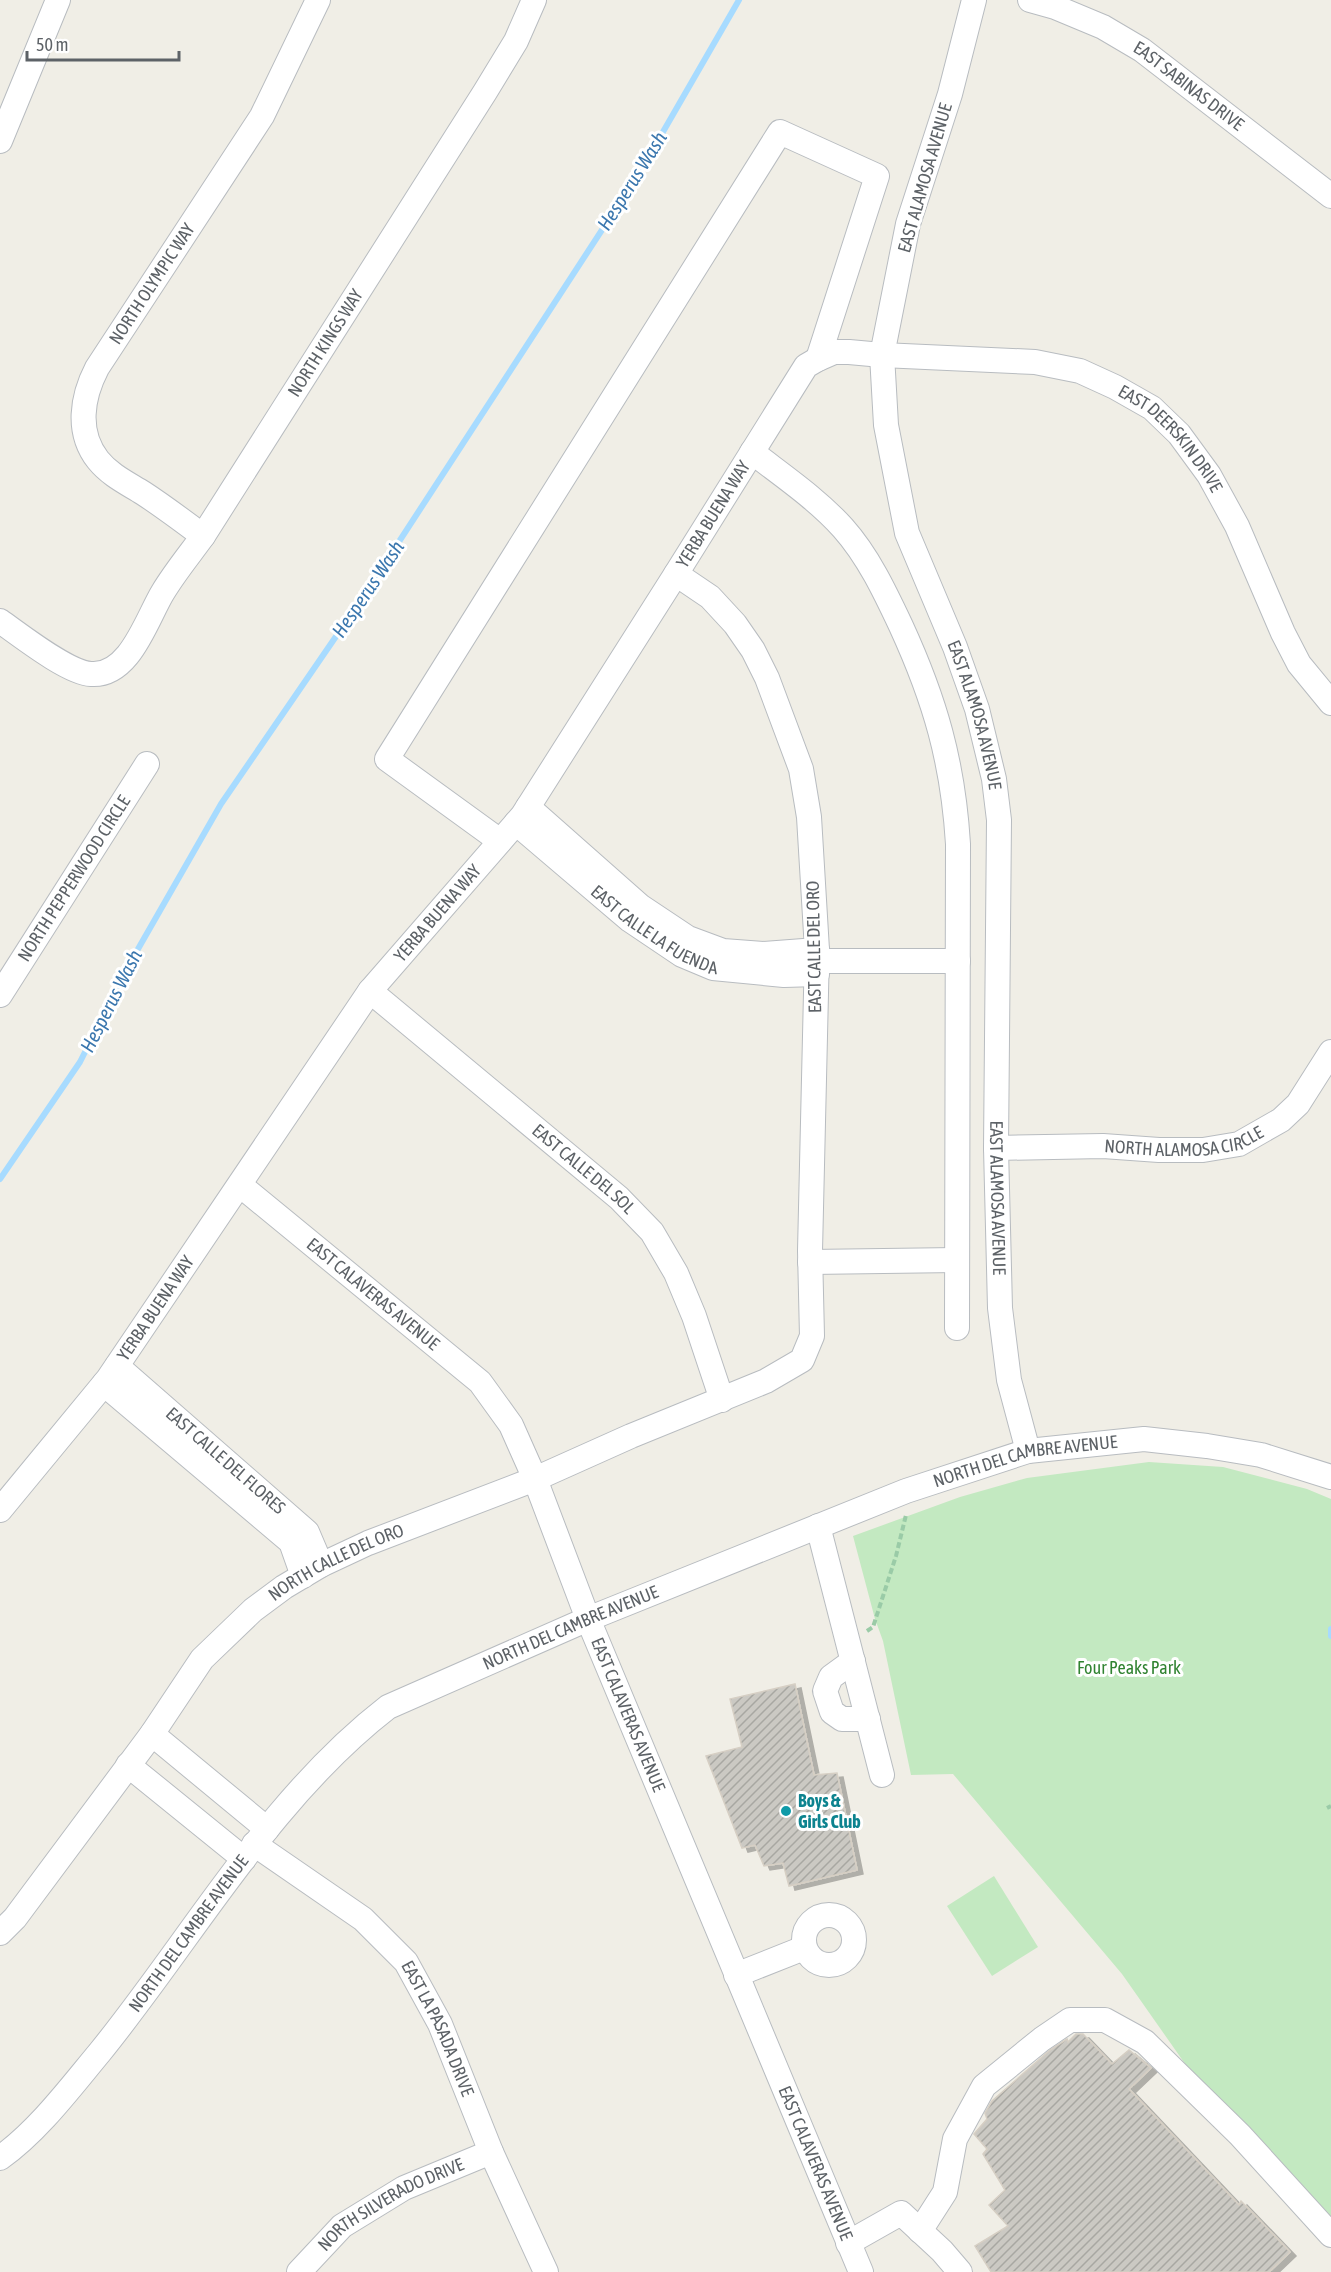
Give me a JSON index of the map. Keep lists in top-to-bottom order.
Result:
{
  "streets": {
    "street": [
      "EAST SABINAS DRIVE",
      "EAST ALAMOSA AVENUE",
      "NORTH OLYMPIC WAY",
      "NORTH KINGS WAY",
      "EAST DEERSKIN DRIVE",
      "YERBA BUENA WAY",
      "NORTH PEPPERWOOD CIRCLE",
      "EAST CALLE LA FUENDA",
      "EAST CALLE DEL ORO",
      "NORTH ALAMOSA CIRCLE",
      "EAST CALLE DEL SOL",
      "EAST CALAVERAS AVENUE",
      "EAST CALLE DEL FLORES",
      "NORTH DEL CAMBRE AVENUE",
      "NORTH CALLE DEL ORO",
      "EAST LA PASADA DRIVE",
      "NORTH SILVERADO DRIVE"
    ]
  },
  "crossings": [
    ["EAST ALAMOSA AVENUE", "EAST DEERSKIN DRIVE"],
    ["EAST ALAMOSA AVENUE", "NORTH ALAMOSA CIRCLE"],
    ["EAST ALAMOSA AVENUE", "NORTH DEL CAMBRE AVENUE"],
    ["NORTH OLYMPIC WAY", "NORTH KINGS WAY"],
    ["YERBA BUENA WAY", "EAST CALLE LA FUENDA"],
    ["YERBA BUENA WAY", "EAST CALLE DEL ORO"],
    ["YERBA BUENA WAY", "EAST CALLE DEL SOL"],
    ["YERBA BUENA WAY", "EAST CALAVERAS AVENUE"],
    ["YERBA BUENA WAY", "EAST CALLE DEL FLORES"],
    ["EAST CALLE LA FUENDA", "EAST CALLE DEL ORO"],
    ["EAST CALLE DEL ORO", "NORTH CALLE DEL ORO"],
    ["EAST CALLE DEL SOL", "NORTH CALLE DEL ORO"],
    ["EAST CALAVERAS AVENUE", "NORTH DEL CAMBRE AVENUE"],
    ["EAST CALAVERAS AVENUE", "NORTH CALLE DEL ORO"],
    ["EAST CALLE DEL FLORES", "NORTH CALLE DEL ORO"],
    ["NORTH DEL CAMBRE AVENUE", "EAST LA PASADA DRIVE"],
    ["NORTH CALLE DEL ORO", "EAST LA PASADA DRIVE"],
    ["EAST LA PASADA DRIVE", "NORTH SILVERADO DRIVE"]
  ],
  "water": ["Hesperus Wash"],
  "parks": ["Four Peaks Park"],
  "places": ["Boys & Girls Club"],
  "scale_bar": "50 m"
}
